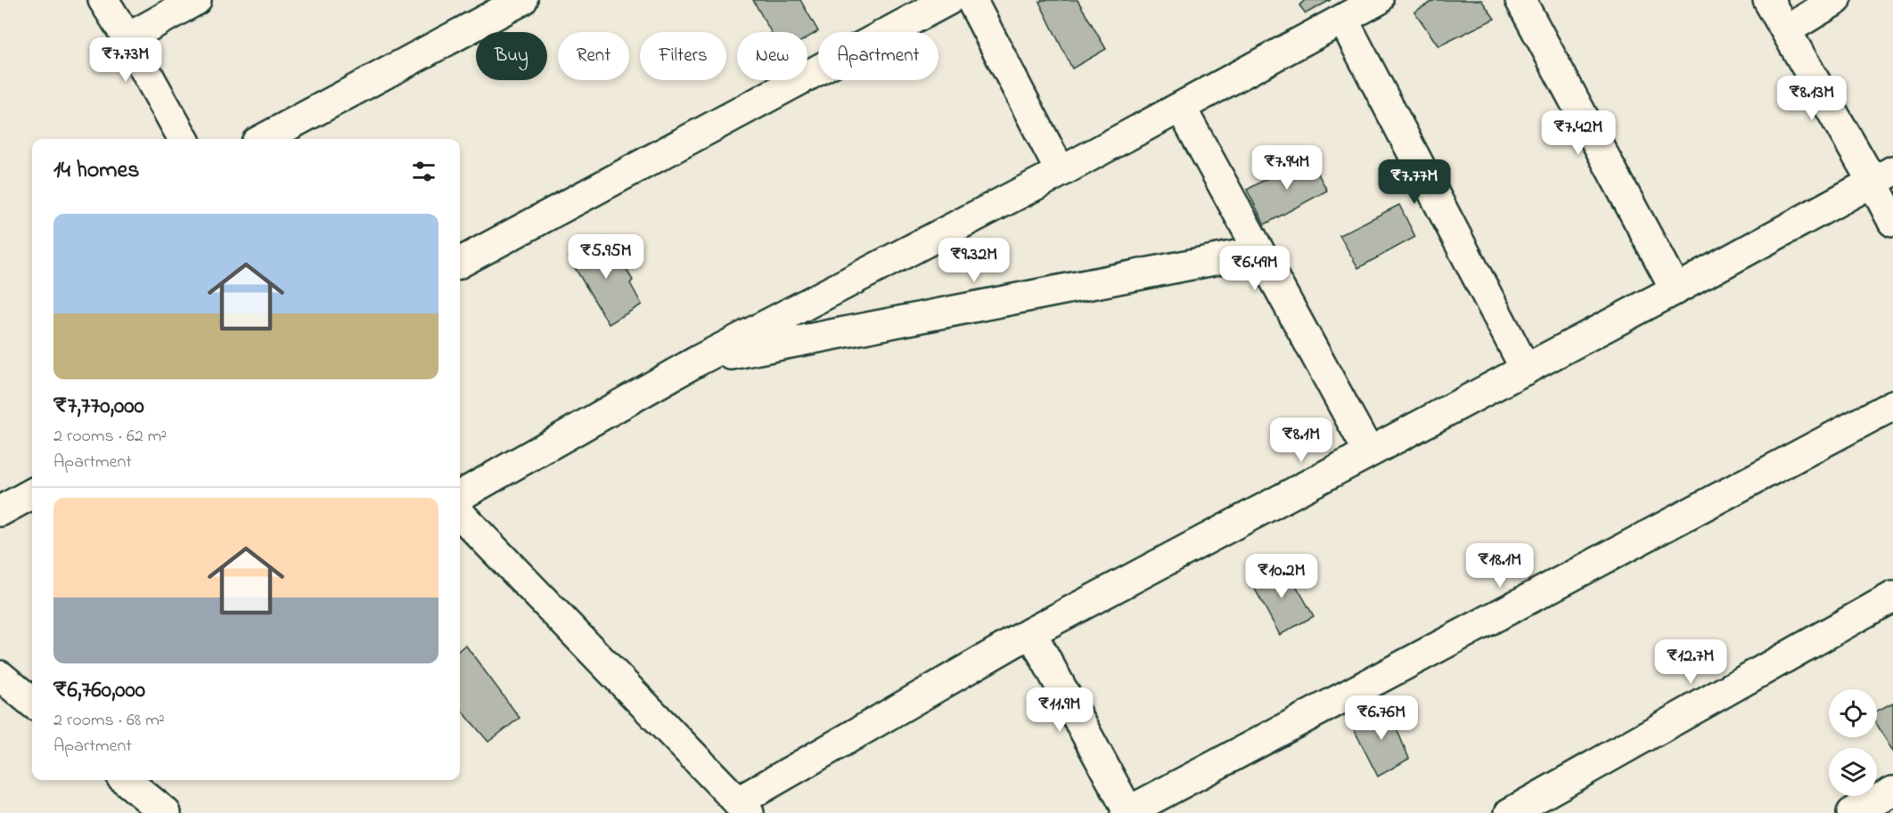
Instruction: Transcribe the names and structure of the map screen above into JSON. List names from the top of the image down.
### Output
{
  "page": {
    "chip": [
      "Buy",
      "Rent",
      "Filters",
      "New",
      "Apartment"
    ],
    "price": [
      "₹7.73M",
      "₹8.13M",
      "₹7.42M",
      "₹7.94M",
      "₹7.77M",
      "₹5.95M",
      "₹9.32M",
      "₹6.49M",
      "₹8.1M",
      "₹18.1M",
      "₹10.2M",
      "₹12.7M",
      "₹11.9M",
      "₹6.76M"
    ],
    "heading": "14 homes",
    "list": [
      {
        "name": "₹7,770,000",
        "note": "2 rooms · 62 m² · Apartment"
      },
      {
        "name": "₹6,760,000",
        "note": "2 rooms · 68 m² · Apartment"
      }
    ]
  }
}
